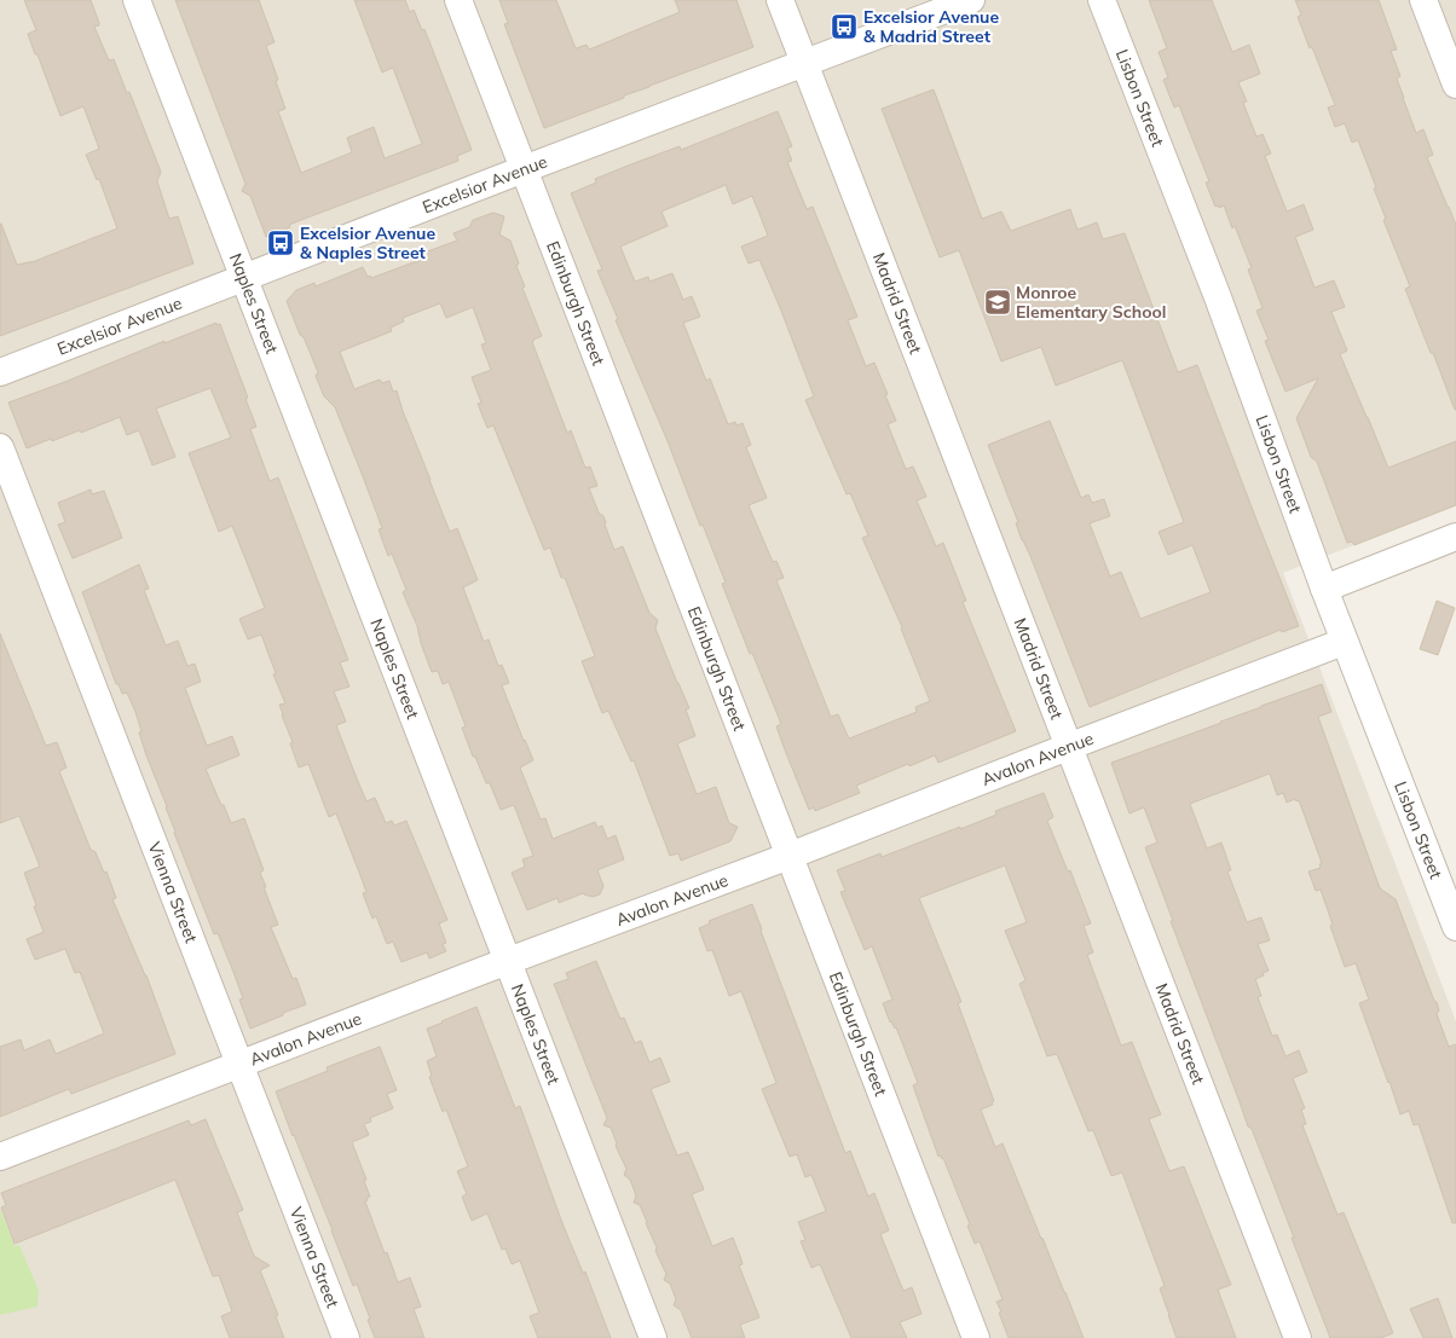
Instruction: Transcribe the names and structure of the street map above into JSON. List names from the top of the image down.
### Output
{
  "streets": {
    "street": [
      "Lisbon Street",
      "Excelsior Avenue",
      "Naples Street",
      "Edinburgh Street",
      "Madrid Street",
      "Avalon Avenue",
      "Vienna Street"
    ]
  },
  "crossings": [
    ["Lisbon Street", "Avalon Avenue"],
    ["Excelsior Avenue", "Naples Street"],
    ["Excelsior Avenue", "Edinburgh Street"],
    ["Excelsior Avenue", "Madrid Street"],
    ["Naples Street", "Avalon Avenue"],
    ["Edinburgh Street", "Avalon Avenue"],
    ["Madrid Street", "Avalon Avenue"],
    ["Avalon Avenue", "Vienna Street"]
  ],
  "places": {
    "bus stop": ["Excelsior Avenue & Madrid Street", "Excelsior Avenue & Naples Street"],
    "school or university": ["Monroe Elementary School"]
  }
}
